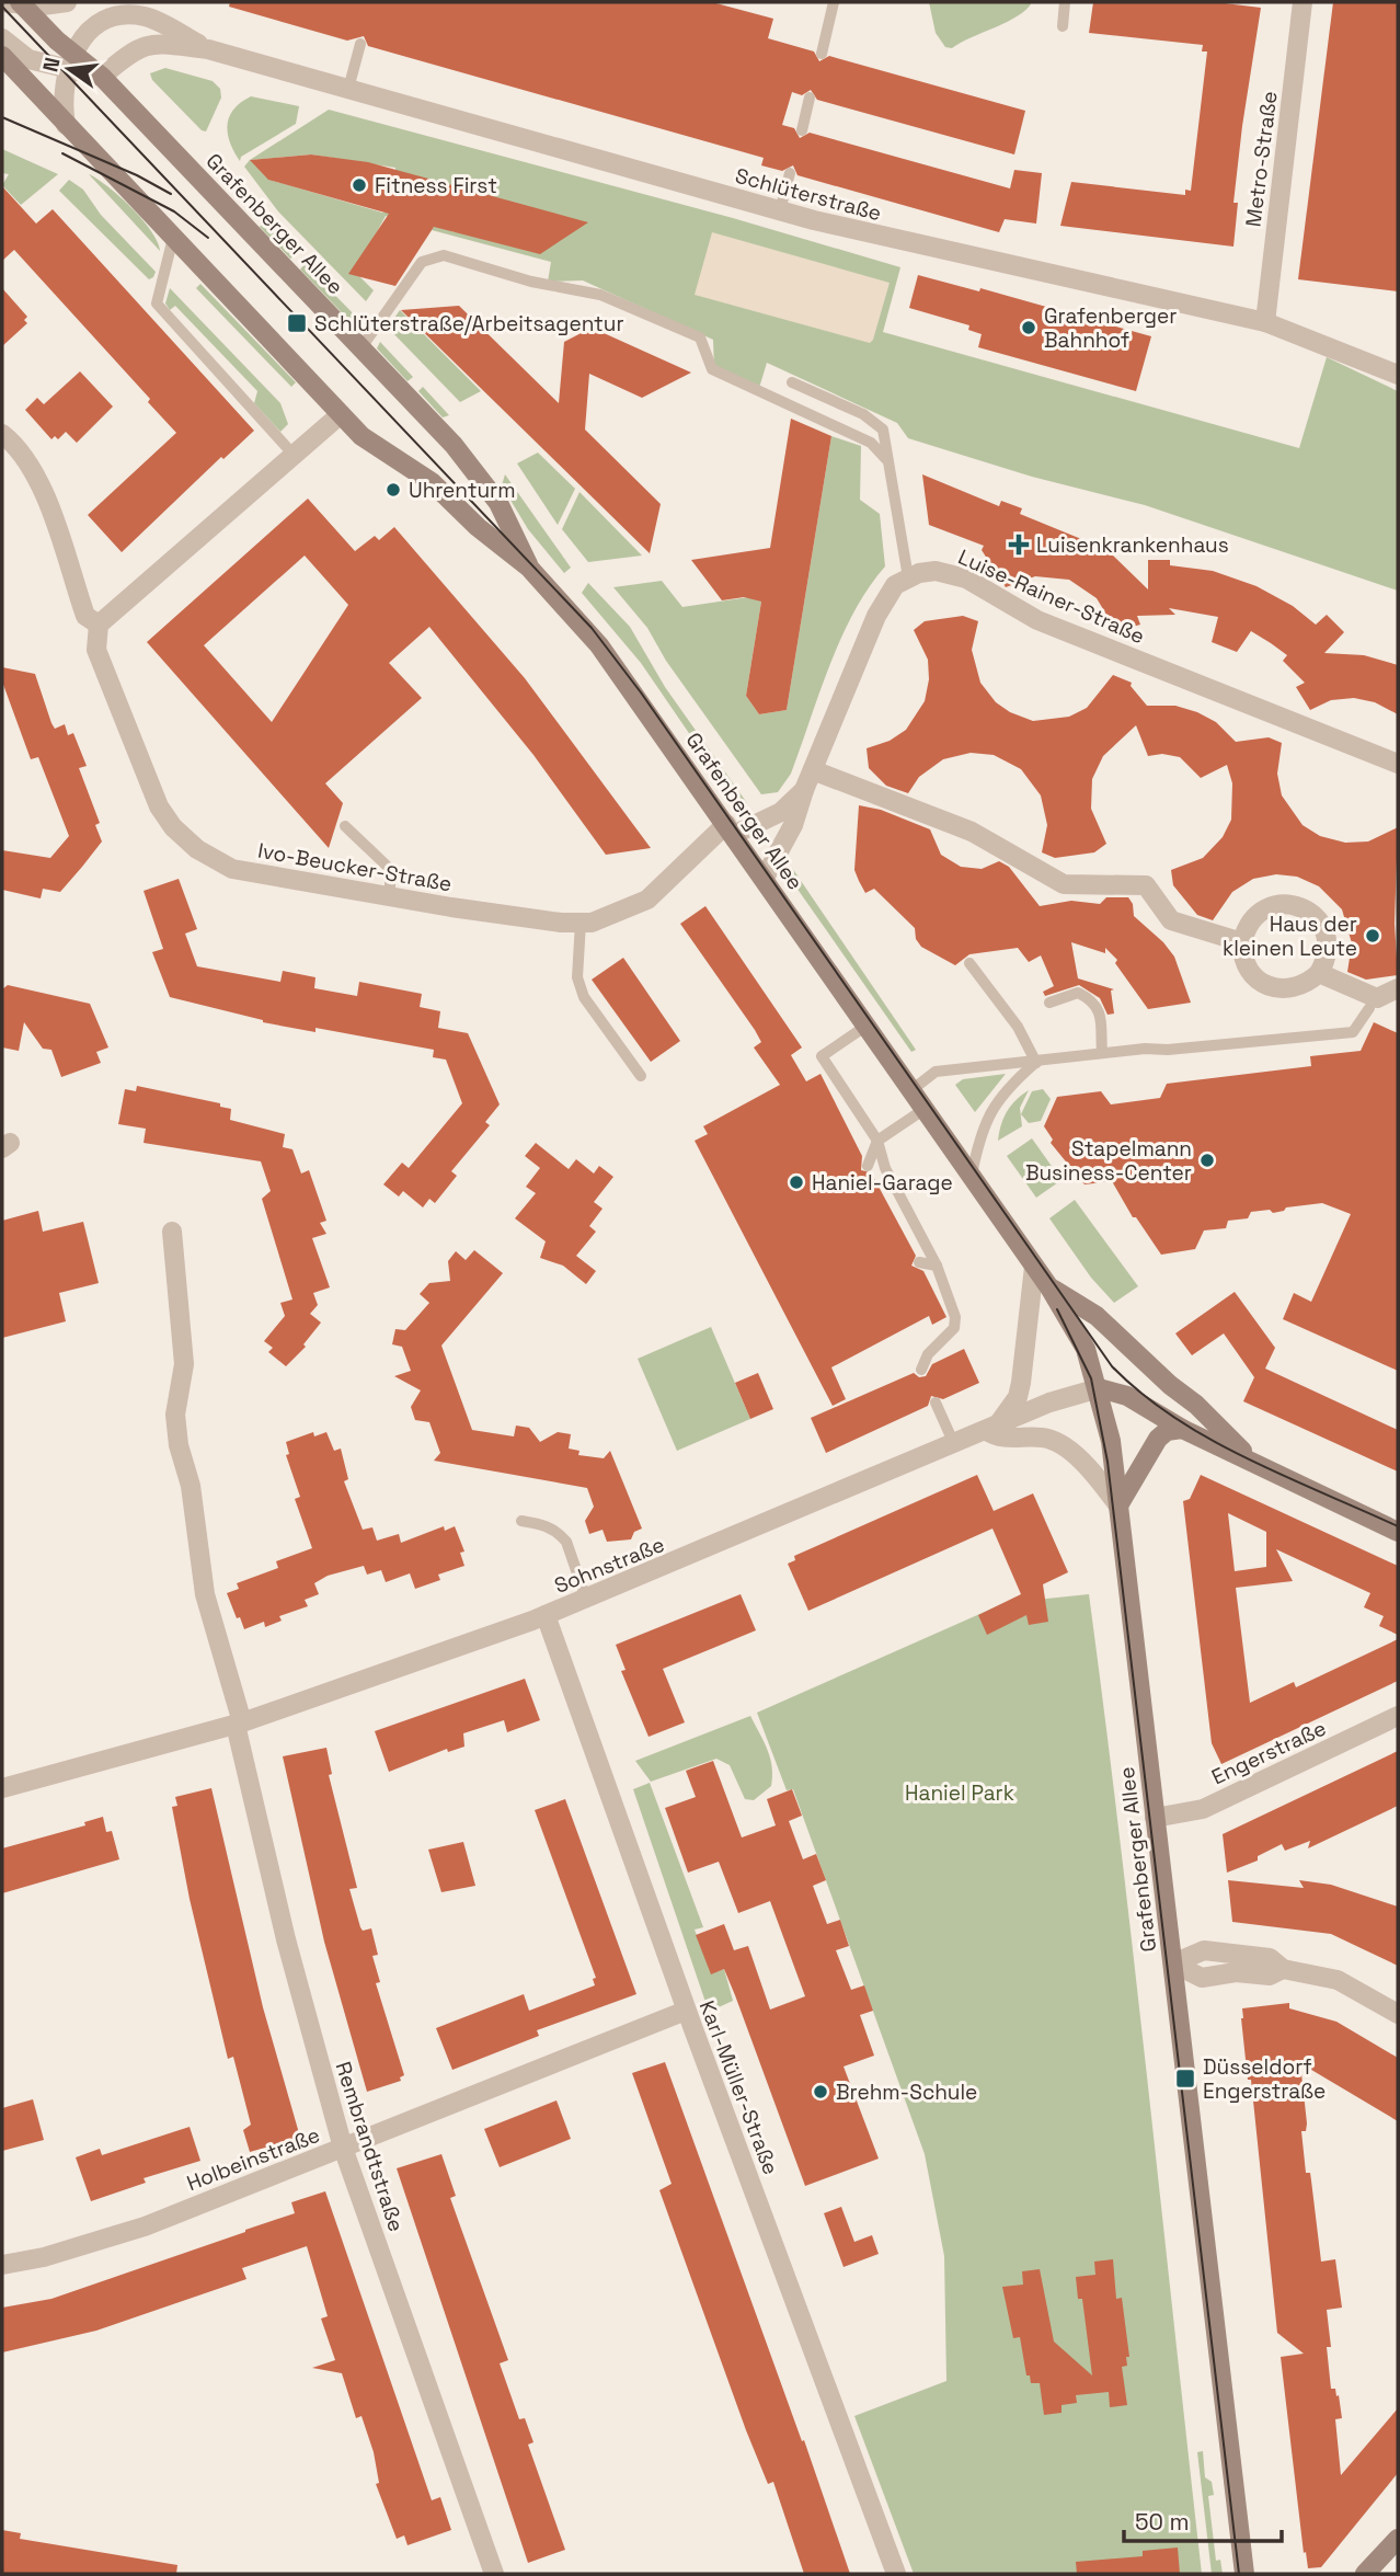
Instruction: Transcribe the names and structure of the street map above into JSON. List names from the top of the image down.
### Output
{
  "streets": {
    "main road": ["Grafenberger Allee"],
    "street": [
      "Metro-Straße",
      "Schlüterstraße",
      "Luise-Rainer-Straße",
      "Ivo-Beucker-Straße",
      "Sohnstraße",
      "Engerstraße",
      "Karl-Müller-Straße",
      "Rembrandtstraße",
      "Holbeinstraße"
    ]
  },
  "crossings": [
    ["Metro-Straße", "Schlüterstraße"],
    ["Schlüterstraße", "Grafenberger Allee"],
    ["Grafenberger Allee", "Ivo-Beucker-Straße"],
    ["Grafenberger Allee", "Sohnstraße"],
    ["Grafenberger Allee", "Engerstraße"],
    ["Sohnstraße", "Karl-Müller-Straße"],
    ["Sohnstraße", "Rembrandtstraße"],
    ["Karl-Müller-Straße", "Holbeinstraße"],
    ["Rembrandtstraße", "Holbeinstraße"]
  ],
  "parks": ["Haniel Park"],
  "places": {
    "other": [
      "Fitness First",
      "Grafenberger Bahnhof",
      "Uhrenturm",
      "Haus der kleinen Leute",
      "Stapelmann Business-Center",
      "Haniel-Garage",
      "Brehm-Schule"
    ],
    "transit": ["Schlüterstraße/Arbeitsagentur", "Düsseldorf Engerstraße"],
    "health": ["Luisenkrankenhaus"]
  },
  "scale_bar": "50 m",
  "north": "left"
}
